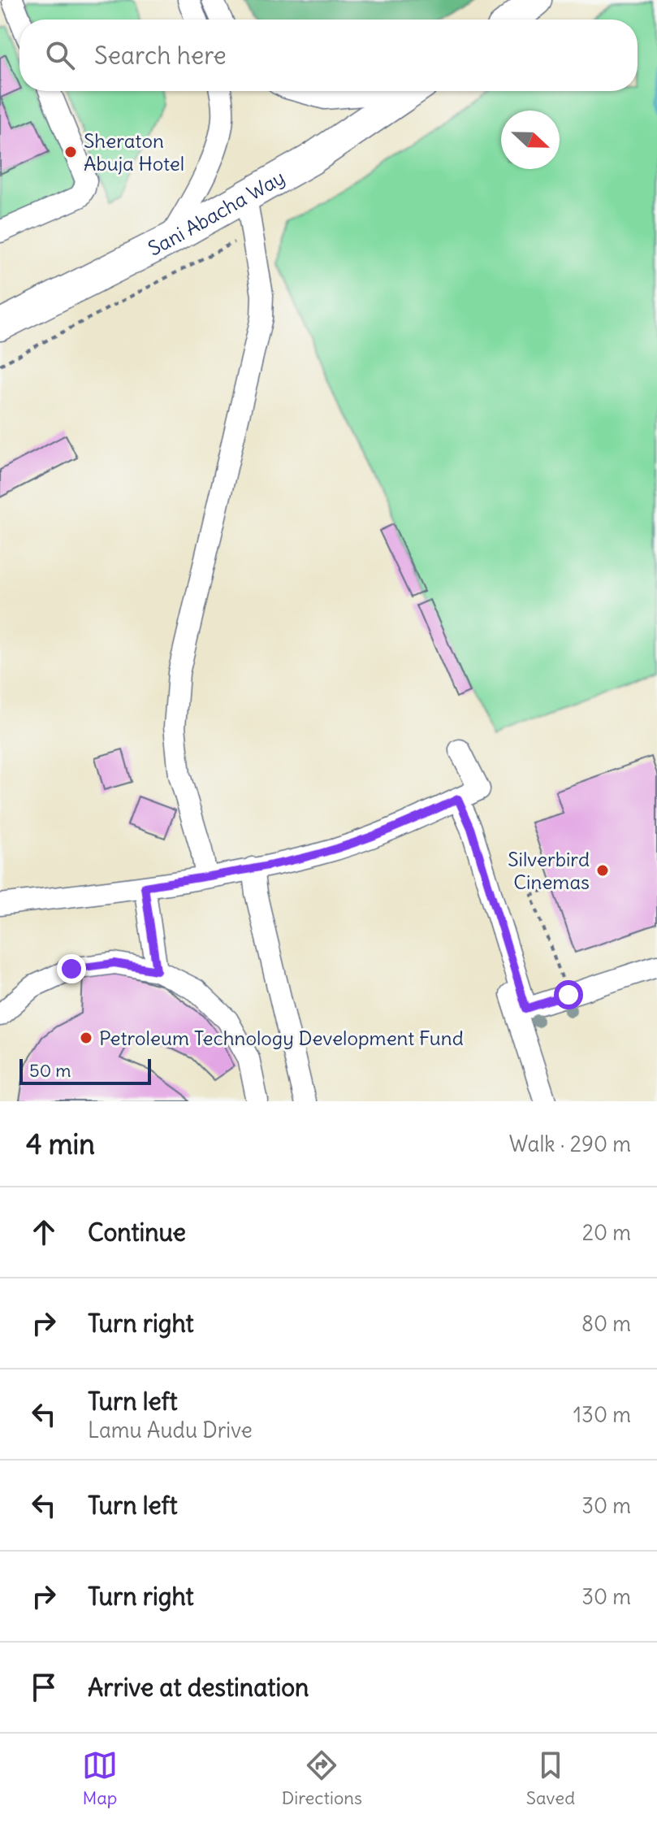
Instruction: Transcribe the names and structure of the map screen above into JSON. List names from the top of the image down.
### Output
{
  "streets": {
    "highway": ["Sani Abacha Way"]
  },
  "places": ["Sheraton Abuja Hotel", "Silverbird Cinemas", "Petroleum Technology Development Fund"],
  "scale_bar": "50 m",
  "north": "right",
  "page": {
    "search": "Search here",
    "scale": "50 m",
    "heading": ["4 min", "Walk · 290 m"],
    "list": [
      ["Continue", "20 m"],
      ["Turn right", "80 m"],
      ["Turn left", "Lamu Audu Drive", "130 m"],
      ["Turn left", "30 m"],
      ["Turn right", "30 m"],
      "Arrive at destination"
    ],
    "nav": ["Map", "Directions", "Saved"]
  }
}
